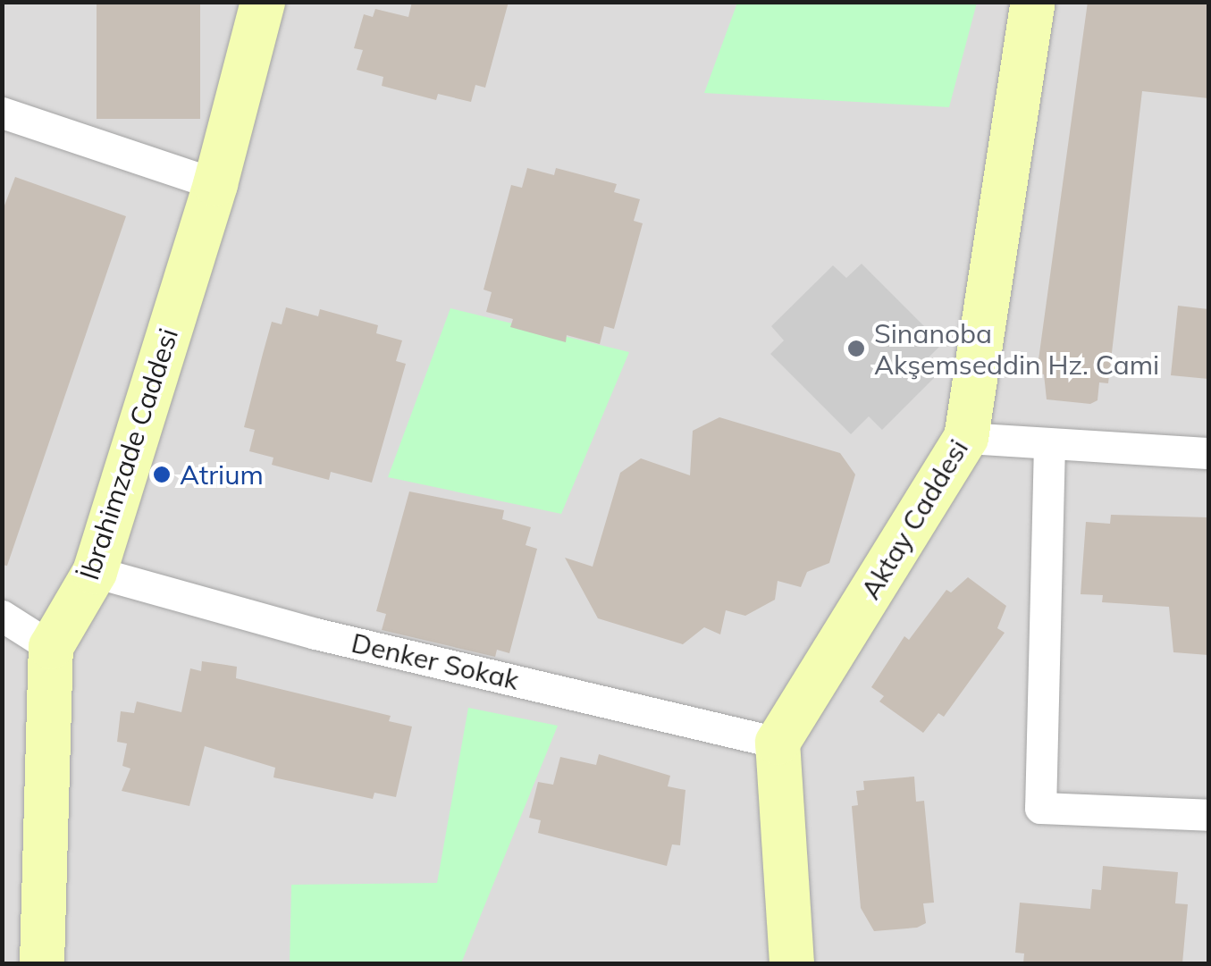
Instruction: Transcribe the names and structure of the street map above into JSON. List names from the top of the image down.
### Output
{
  "streets": {
    "main road": ["İbrahimzade Caddesi", "Aktay Caddesi"],
    "street": ["Denker Sokak"]
  },
  "crossings": [
    ["İbrahimzade Caddesi", "Denker Sokak"],
    ["Aktay Caddesi", "Denker Sokak"]
  ],
  "places": ["Sinanoba Akşemseddin Hz. Cami", "Atrium"]
}
